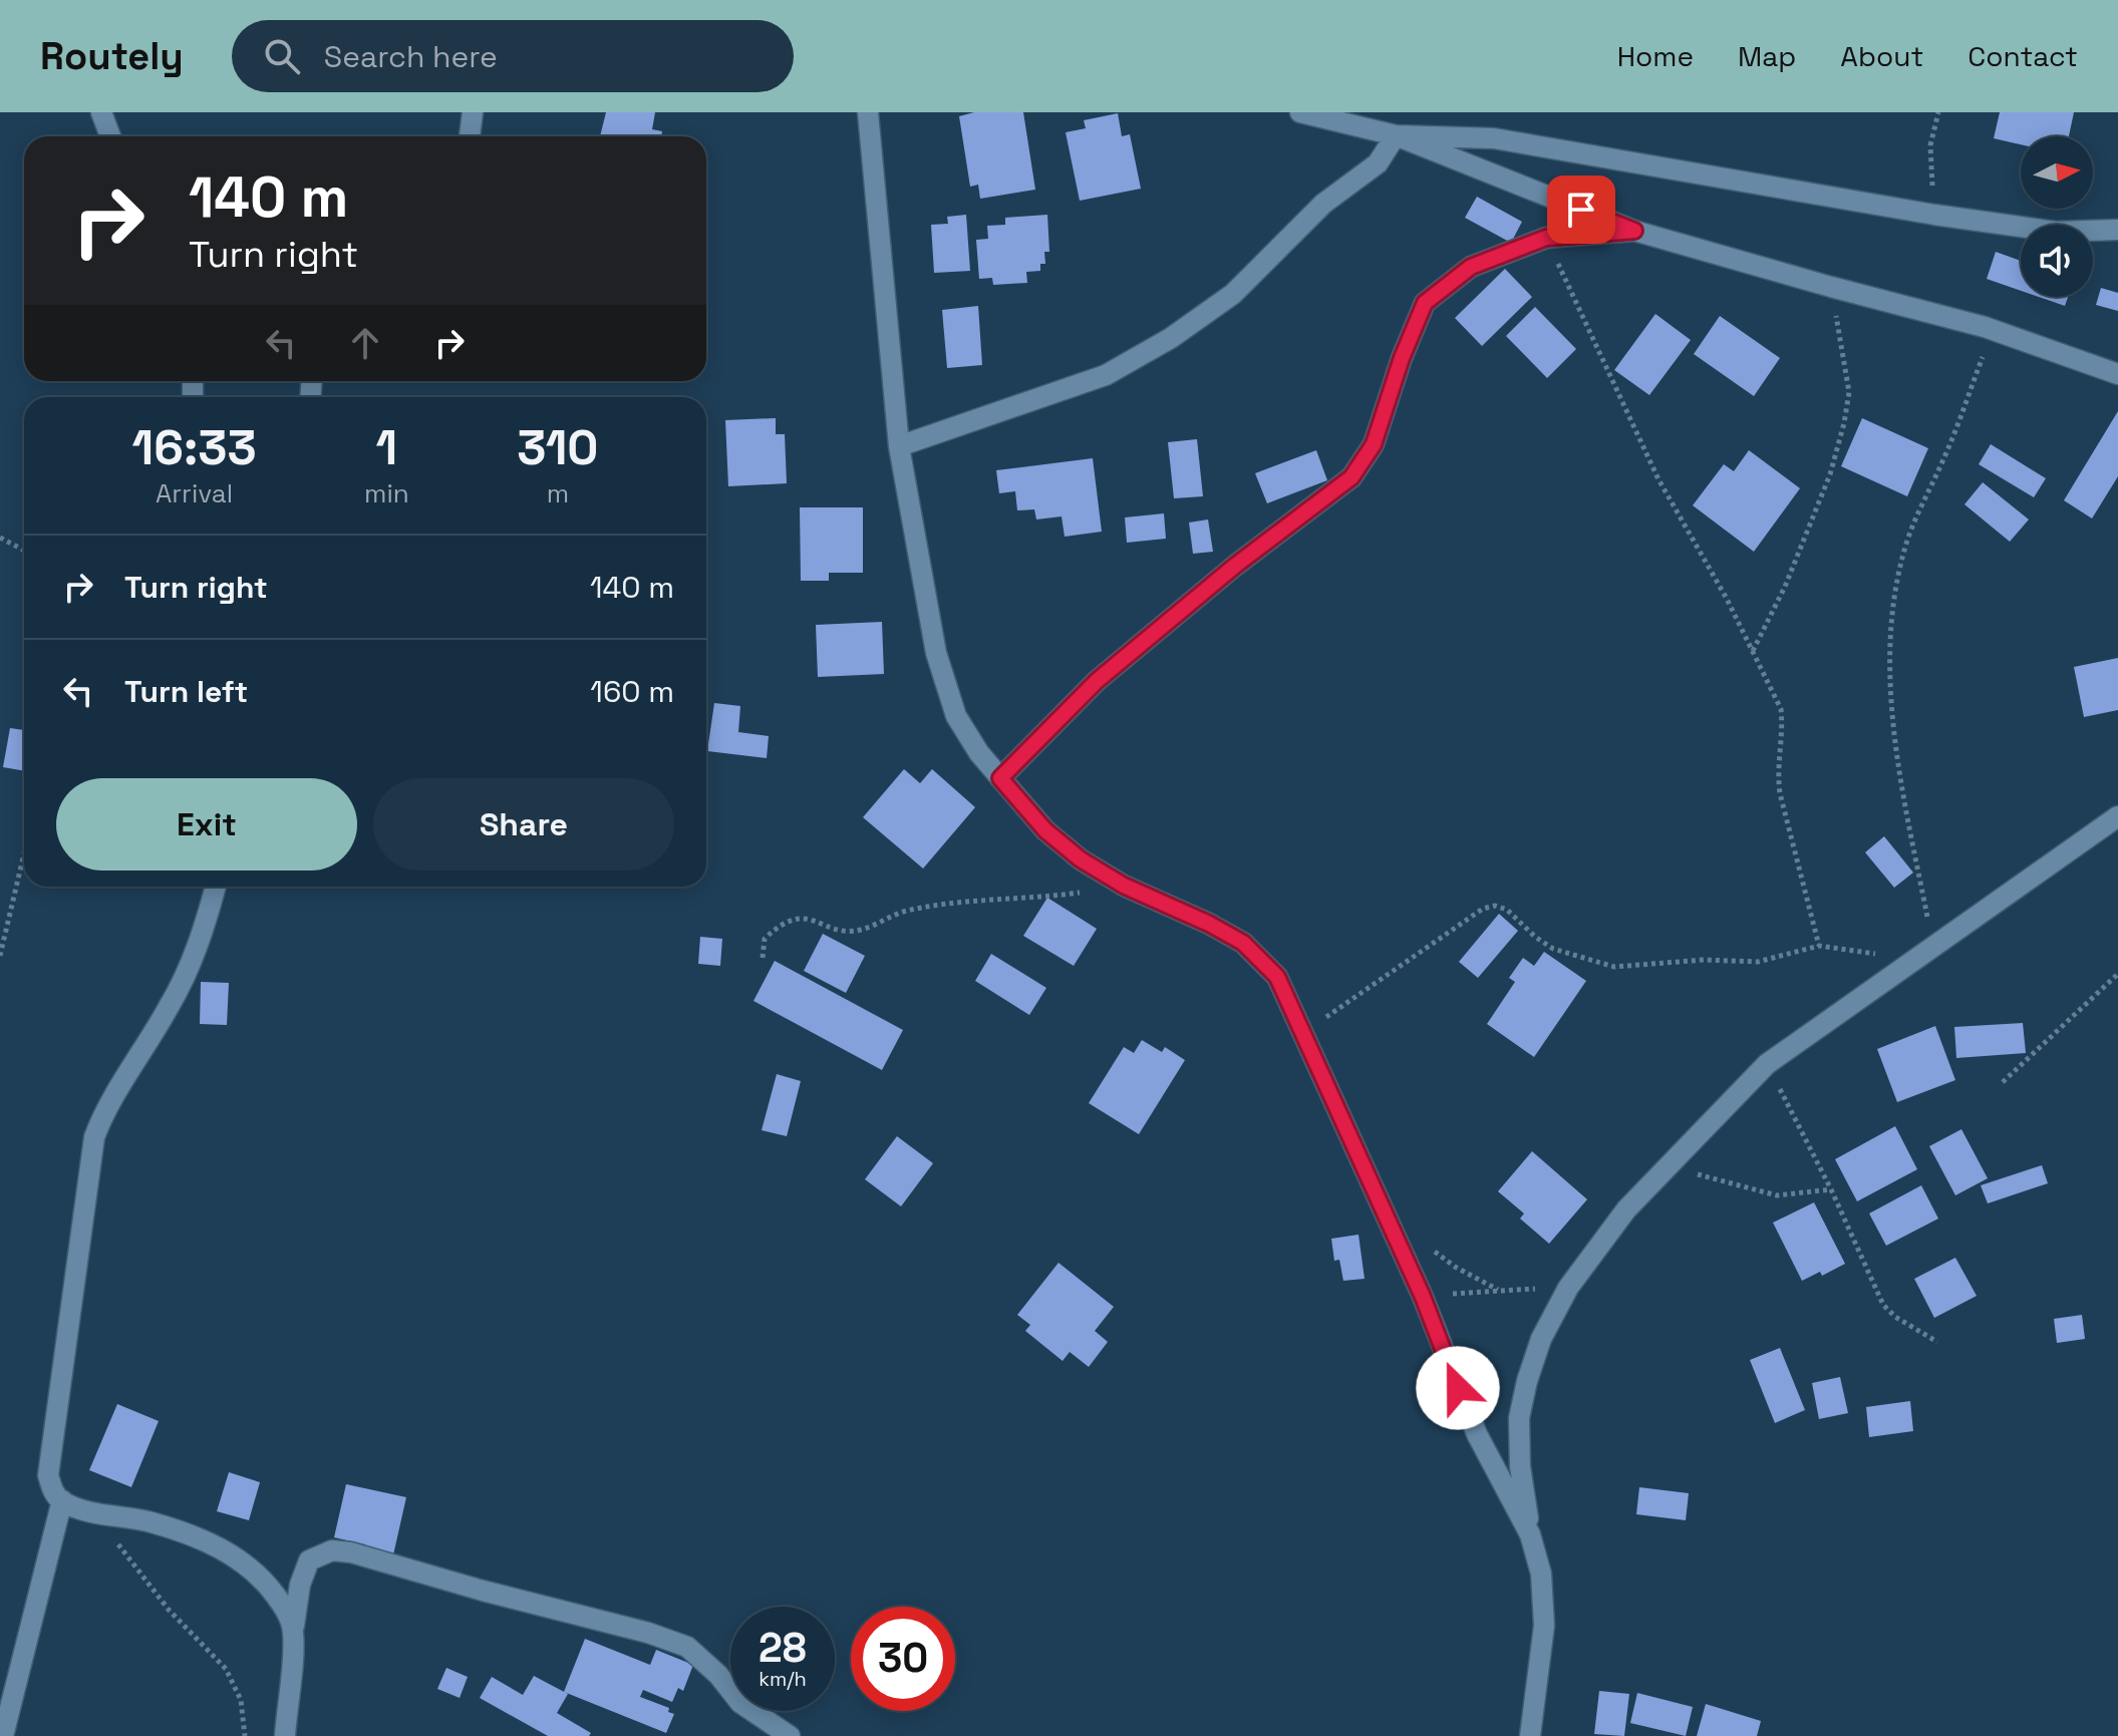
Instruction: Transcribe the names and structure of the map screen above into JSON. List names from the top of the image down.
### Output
{
  "north": "right",
  "page": {
    "header": "Routely",
    "search": "Search here",
    "nav": [
      "Home",
      "Map",
      "About",
      "Contact"
    ],
    "turn": ["140 m", "Turn right"],
    "eta": [
      "16:33",
      "Arrival",
      "1",
      "min",
      "310",
      "m"
    ],
    "list": [
      {
        "name": "Turn right",
        "value": "140 m"
      },
      {
        "name": "Turn left",
        "value": "160 m"
      }
    ],
    "buttons": ["Exit", "Share"],
    "speed": "28 km/h",
    "limit": "30"
  }
}
